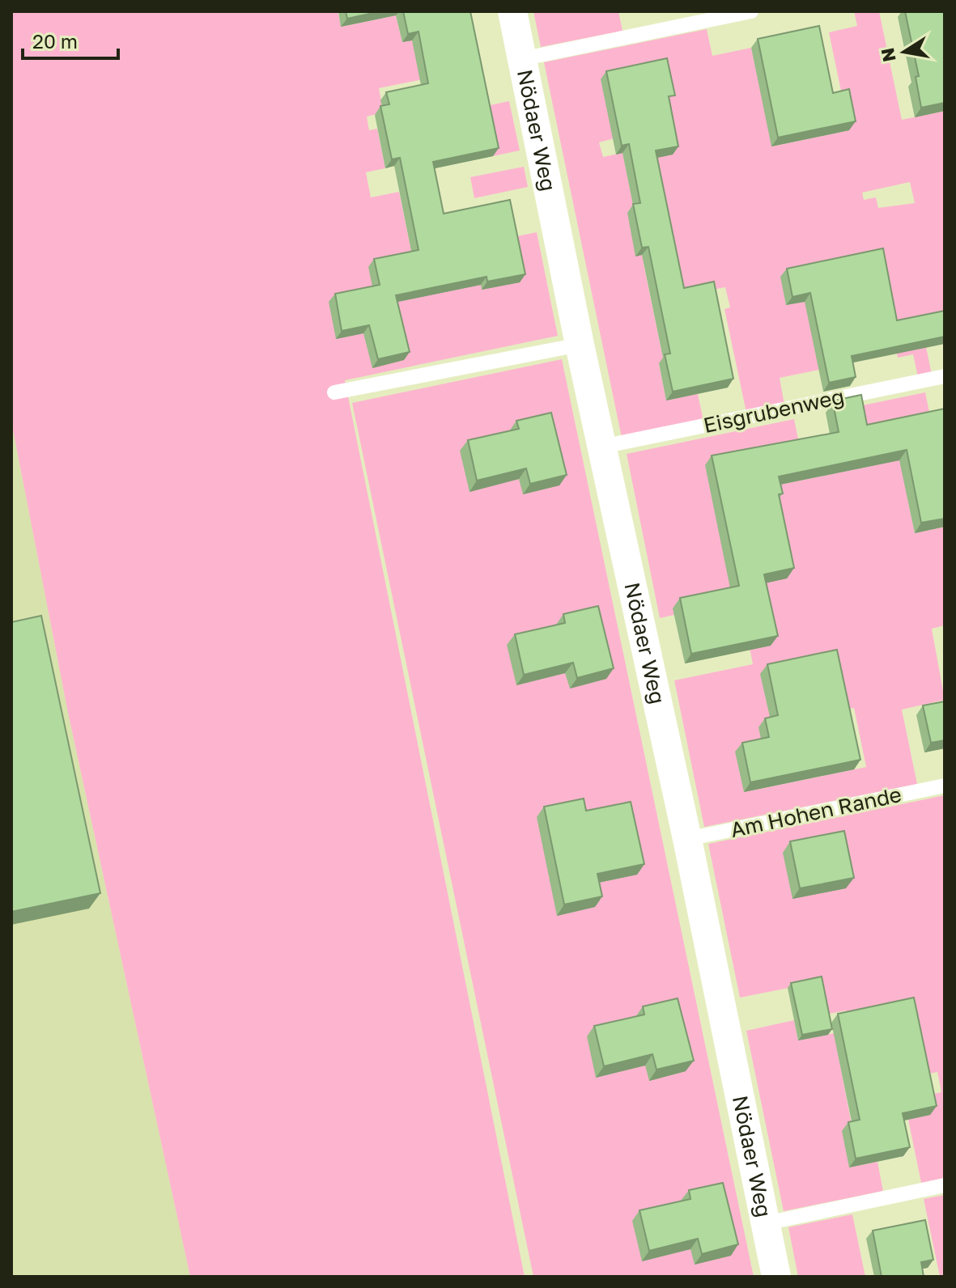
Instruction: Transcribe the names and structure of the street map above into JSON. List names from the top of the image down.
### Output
{
  "streets": {
    "street": ["Nödaer Weg"],
    "lane": ["Eisgrubenweg", "Am Hohen Rande"]
  },
  "crossings": [
    ["Nödaer Weg", "Eisgrubenweg"],
    ["Nödaer Weg", "Am Hohen Rande"]
  ],
  "scale_bar": "20 m",
  "north": "left"
}
